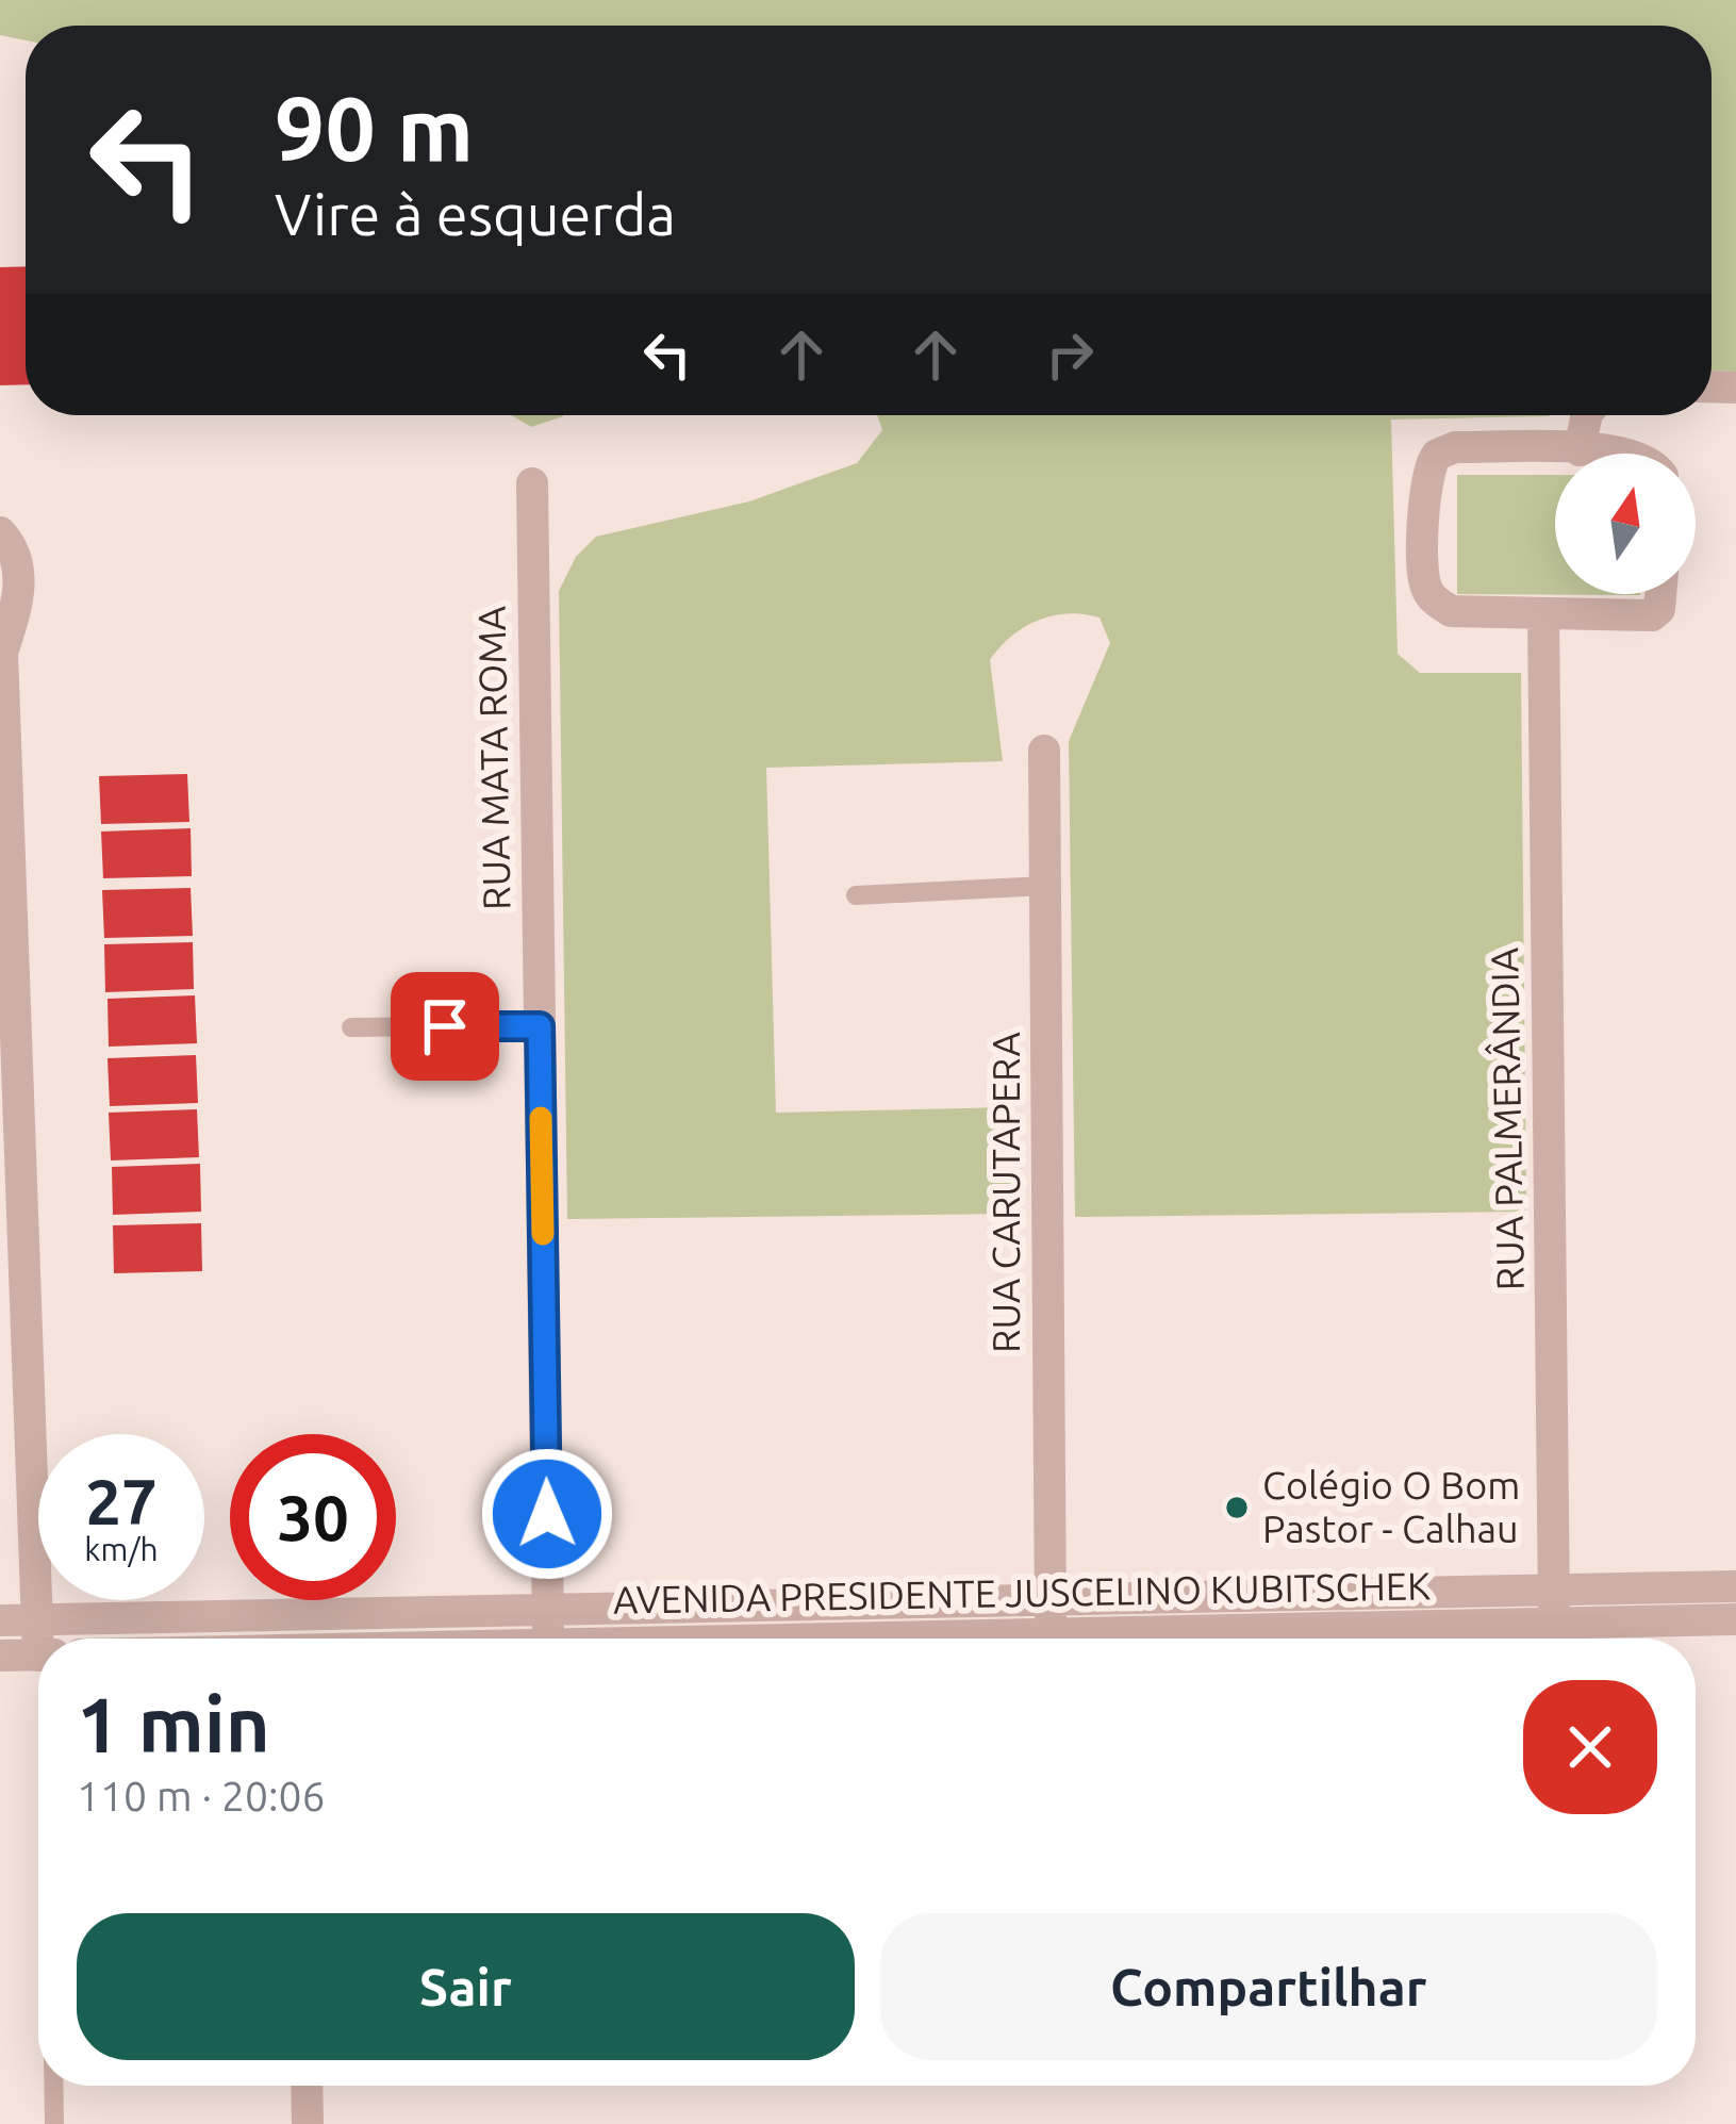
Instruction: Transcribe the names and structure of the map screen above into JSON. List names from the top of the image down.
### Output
{
  "streets": {
    "street": [
      "RUA MATA ROMA",
      "RUA PALMERÂNDIA",
      "RUA CARUTAPERA",
      "AVENIDA PRESIDENTE JUSCELINO KUBITSCHEK"
    ]
  },
  "crossings": [
    ["RUA MATA ROMA", "AVENIDA PRESIDENTE JUSCELINO KUBITSCHEK"],
    ["RUA PALMERÂNDIA", "AVENIDA PRESIDENTE JUSCELINO KUBITSCHEK"],
    ["RUA CARUTAPERA", "AVENIDA PRESIDENTE JUSCELINO KUBITSCHEK"]
  ],
  "places": ["Colégio O Bom Pastor - Calhau"],
  "north": "top",
  "page": {
    "turn": ["90 m", "Vire à esquerda"],
    "speed": "27 km/h",
    "limit": "30",
    "heading": ["1 min", "110 m · 20:06"],
    "buttons": ["Sair", "Compartilhar"]
  }
}
